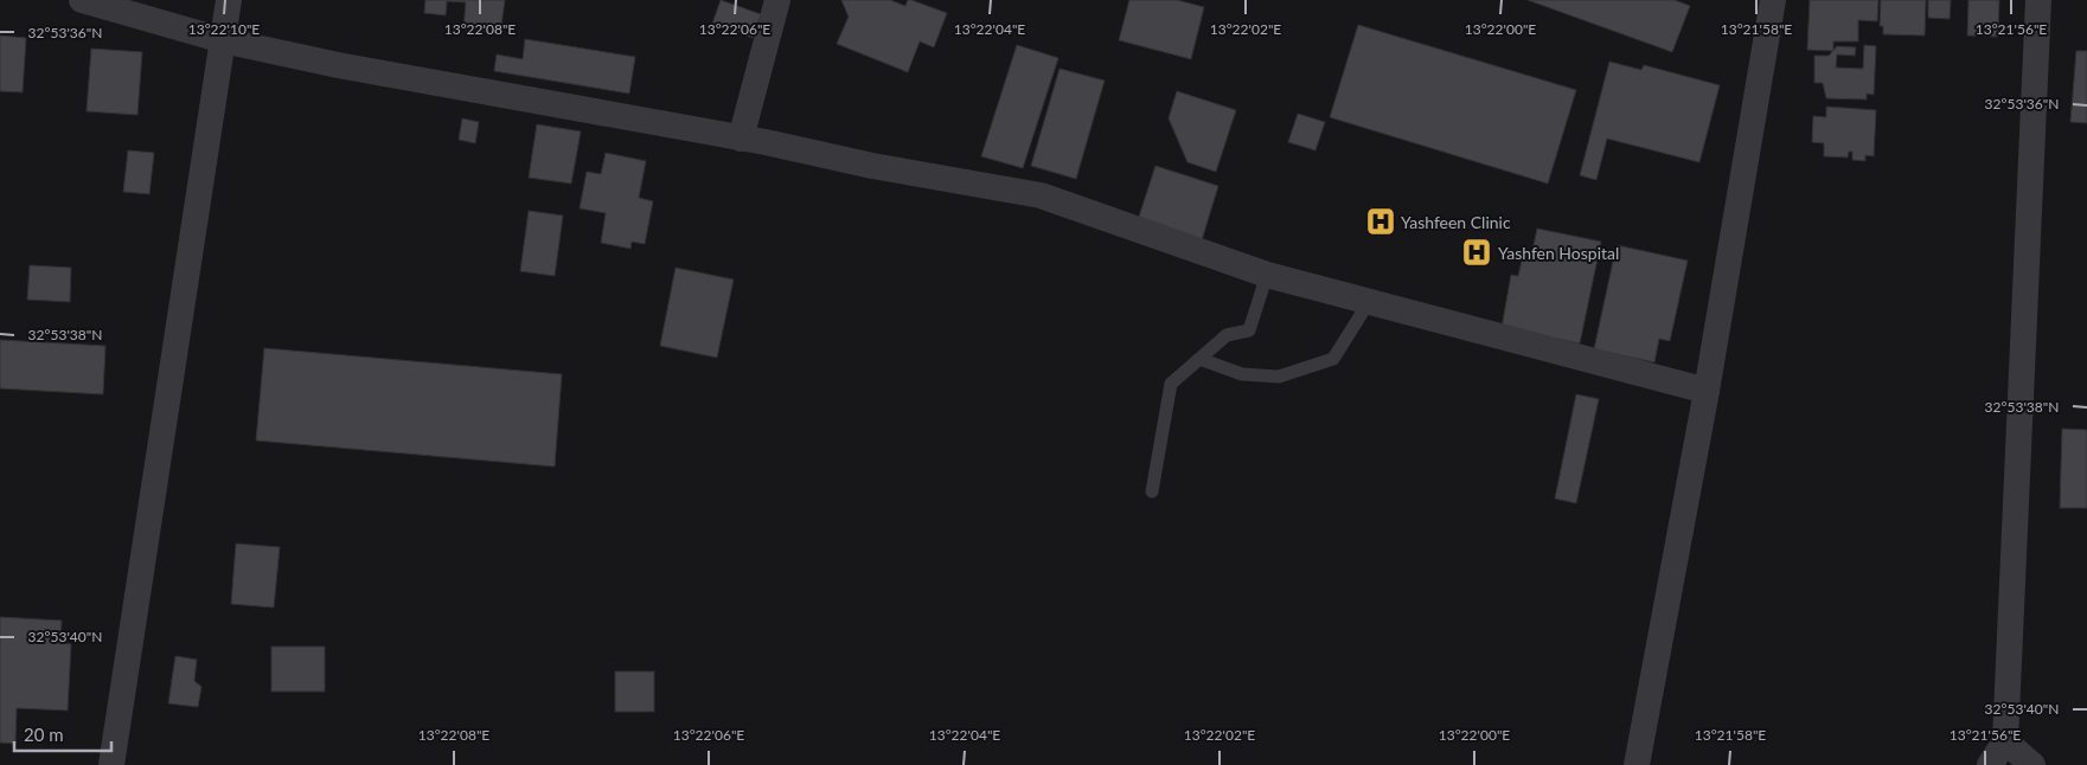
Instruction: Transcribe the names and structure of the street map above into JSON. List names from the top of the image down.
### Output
{
  "places": {
    "hospital": ["Yashfeen Clinic", "Yashfen Hospital"]
  },
  "scale_bar": "20 m",
  "coordinates": [
    "13°22'10\"E",
    "13°22'08\"E",
    "13°22'06\"E",
    "13°22'04\"E",
    "13°22'02\"E",
    "13°22'00\"E",
    "13°21'58\"E",
    "13°21'56\"E",
    "32°53'36\"N",
    "32°53'38\"N",
    "32°53'40\"N"
  ]
}
